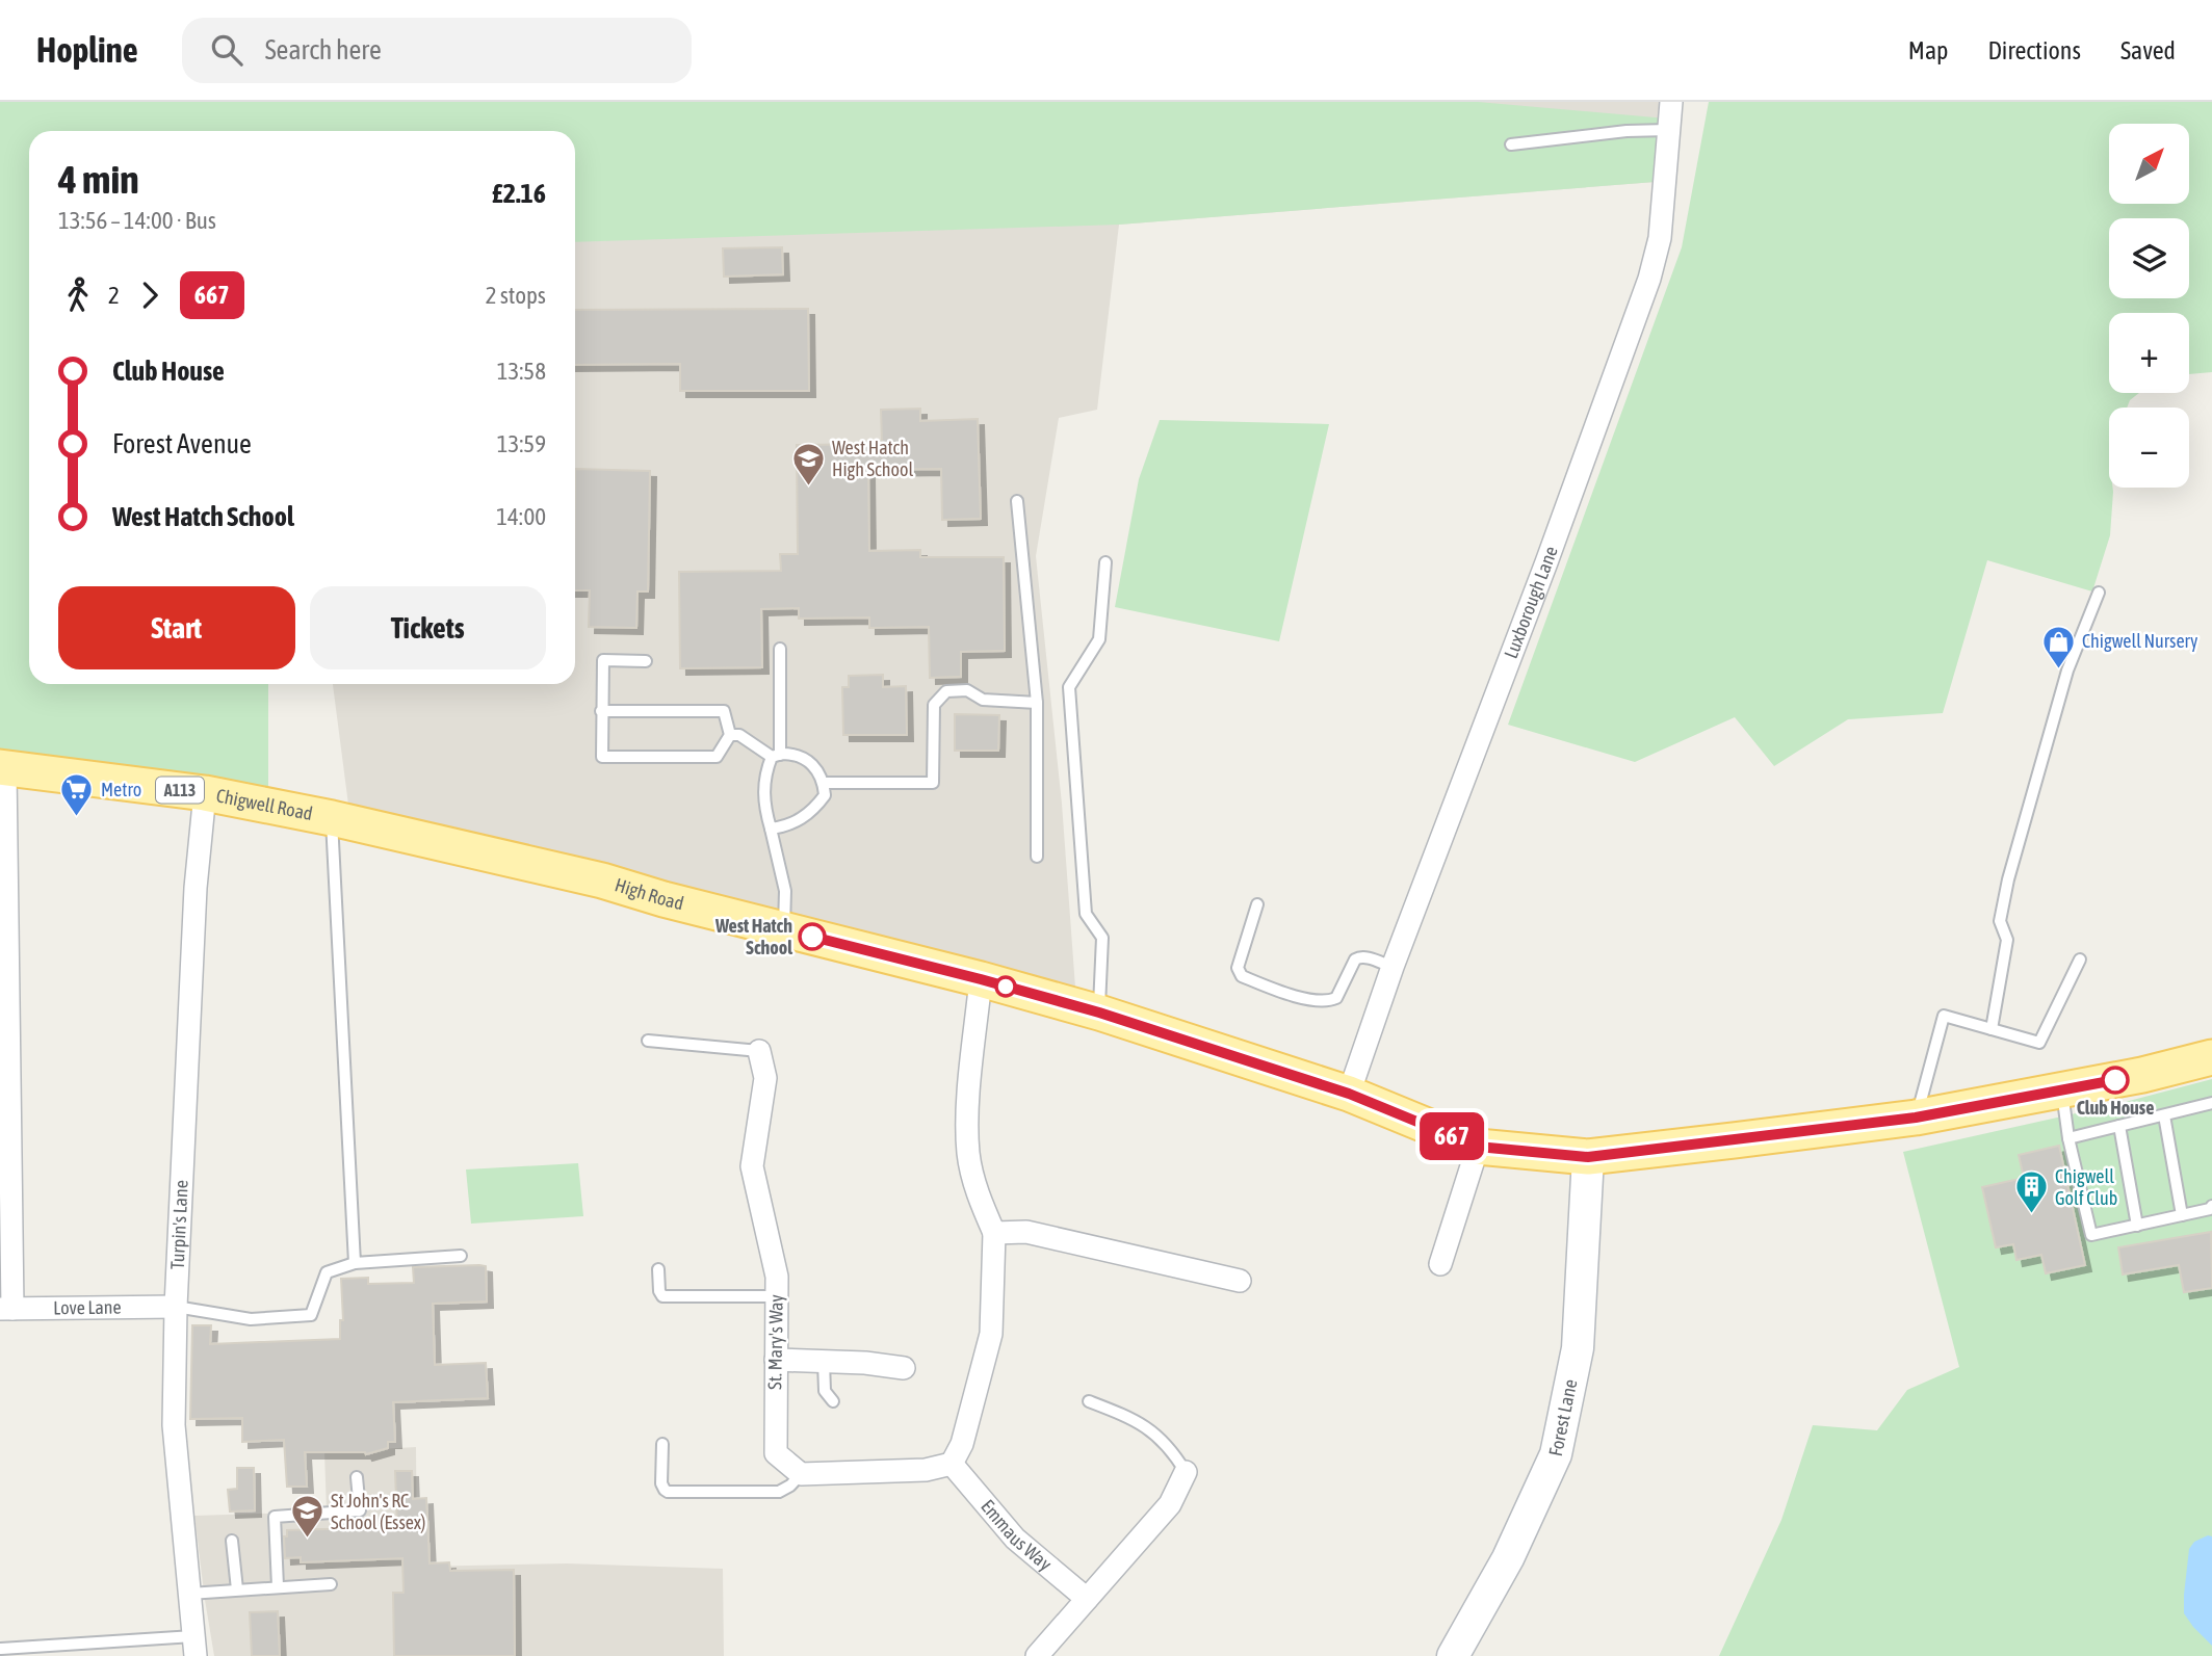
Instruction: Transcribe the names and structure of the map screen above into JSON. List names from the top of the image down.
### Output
{
  "streets": {
    "main road": ["A113", "Chigwell Road", "High Road"],
    "street": [
      "Luxborough Lane",
      "Turpin's Lane",
      "Love Lane",
      "St. Mary's Way",
      "Forest Lane",
      "Emmaus Way"
    ]
  },
  "crossings": [
    ["Luxborough Lane", "High Road"],
    ["Chigwell Road", "High Road"],
    ["Chigwell Road", "Turpin's Lane"],
    ["High Road", "Forest Lane"],
    ["Turpin's Lane", "Love Lane"]
  ],
  "places": {
    "school or university": ["West Hatch High School", "St John's RC School (Essex)"],
    "shop": ["Chigwell Nursery"],
    "supermarket": ["Metro"],
    "other": ["West Hatch School", "Club House"],
    "building": ["Chigwell Golf Club"]
  },
  "lines": ["bus line 667"],
  "north": "top right",
  "page": {
    "header": "Hopline",
    "search": "Search here",
    "nav": ["Map", "Directions", "Saved"],
    "on_map": "667",
    "map_buttons": ["+", "−"],
    "heading": ["4 min", "13:56 – 14:00 · Bus", "£2.16"],
    "legs": ["2", "667", "2 stops"],
    "list": [
      {
        "name": "Club House",
        "value": "13:58"
      },
      {
        "name": "Forest Avenue",
        "value": "13:59"
      },
      {
        "name": "West Hatch School",
        "value": "14:00"
      }
    ],
    "buttons": ["Start", "Tickets"]
  }
}
